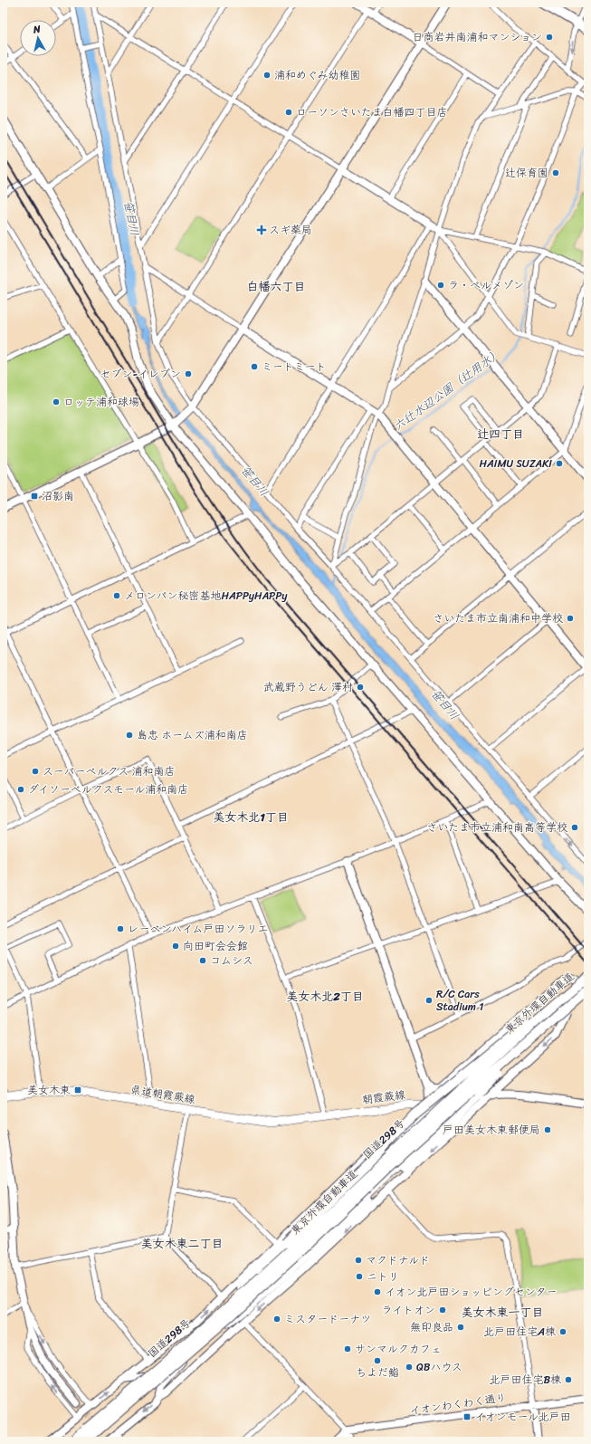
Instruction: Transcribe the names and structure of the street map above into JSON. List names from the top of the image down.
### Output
{
  "streets": {
    "highway": ["東京外環自動車道", "国道298号"],
    "main road": ["県道朝霞蕨線", "朝霞蕨線"],
    "street": ["イオンわくわく通り"]
  },
  "crossings": [
    ["東京外環自動車道", "国道298号"],
    ["県道朝霞蕨線", "朝霞蕨線"],
    ["朝霞蕨線", "国道298号"]
  ],
  "districts": [
    "白幡六丁目",
    "辻四丁目",
    "美女木北1丁目",
    "美女木北2丁目",
    "美女木東二丁目",
    "美女木東一丁目"
  ],
  "water": ["笹目川", "六辻水辺公園（辻用水）"],
  "places": {
    "other": [
      "日商岩井南浦和マンション",
      "浦和めぐみ幼稚園",
      "ローソンさいたま白幡四丁目店",
      "辻保育園",
      "ラ・ベルメゾン",
      "ミートミート",
      "セブン-イレブン",
      "ロッテ浦和球場",
      "HAIMU SUZAKI",
      "メロンパン秘密基地HAPPyHAPPy",
      "さいたま市立南浦和中学校",
      "武蔵野うどん 澤村",
      "島忠 ホームズ浦和南店",
      "スーパーベルクス 浦和南店",
      "ダイソーベルクスモール浦和南店",
      "さいたま市立浦和南高等学校",
      "レーベンハイム戸田ソラリエ",
      "向田町会会館",
      "コムシス",
      "R/C Cars Stadium 1",
      "戸田美女木東郵便局",
      "マクドナルド",
      "ニトリ",
      "イオン北戸田ショッピングセンター",
      "ライトオン",
      "ミスタードーナツ",
      "無印良品",
      "北戸田住宅A棟",
      "サンマルクカフェ",
      "ちよだ鮨",
      "QBハウス",
      "北戸田住宅B棟"
    ],
    "health": ["スギ薬局"],
    "transit": ["沼影南", "美女木東", "イオンモール北戸田"]
  },
  "north": "top"
}
